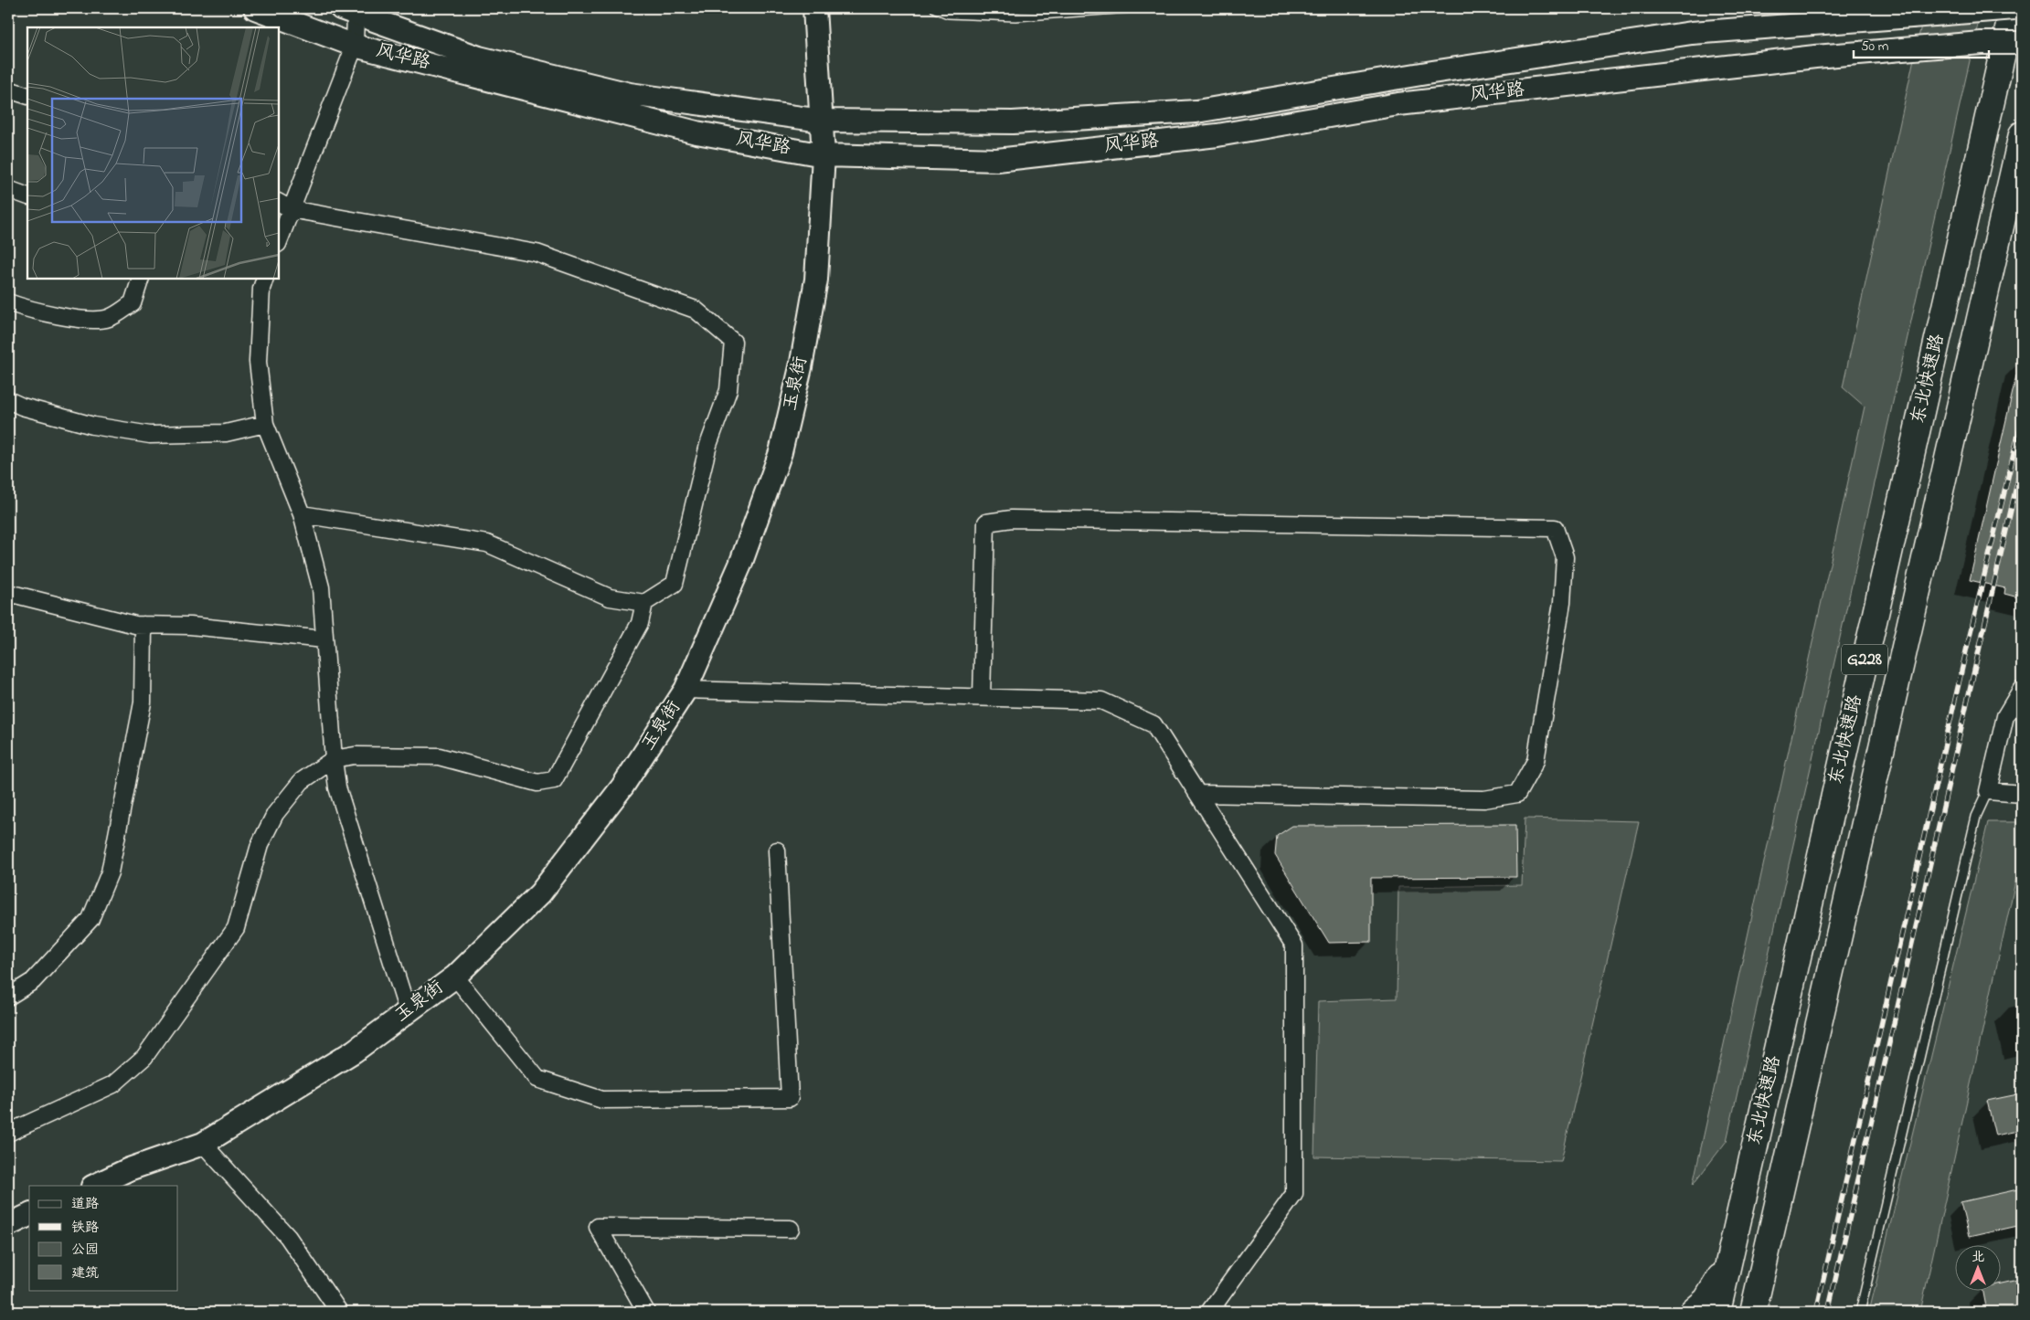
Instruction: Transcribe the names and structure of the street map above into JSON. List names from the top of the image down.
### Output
{
  "streets": {
    "highway": ["东北快速路", "G228"],
    "street": ["风华路", "玉泉街"]
  },
  "crossings": [
    ["风华路", "玉泉街"]
  ],
  "legend": [
    "道路",
    "铁路",
    "公园",
    "建筑"
  ],
  "scale_bar": "50 m",
  "north": "top"
}
